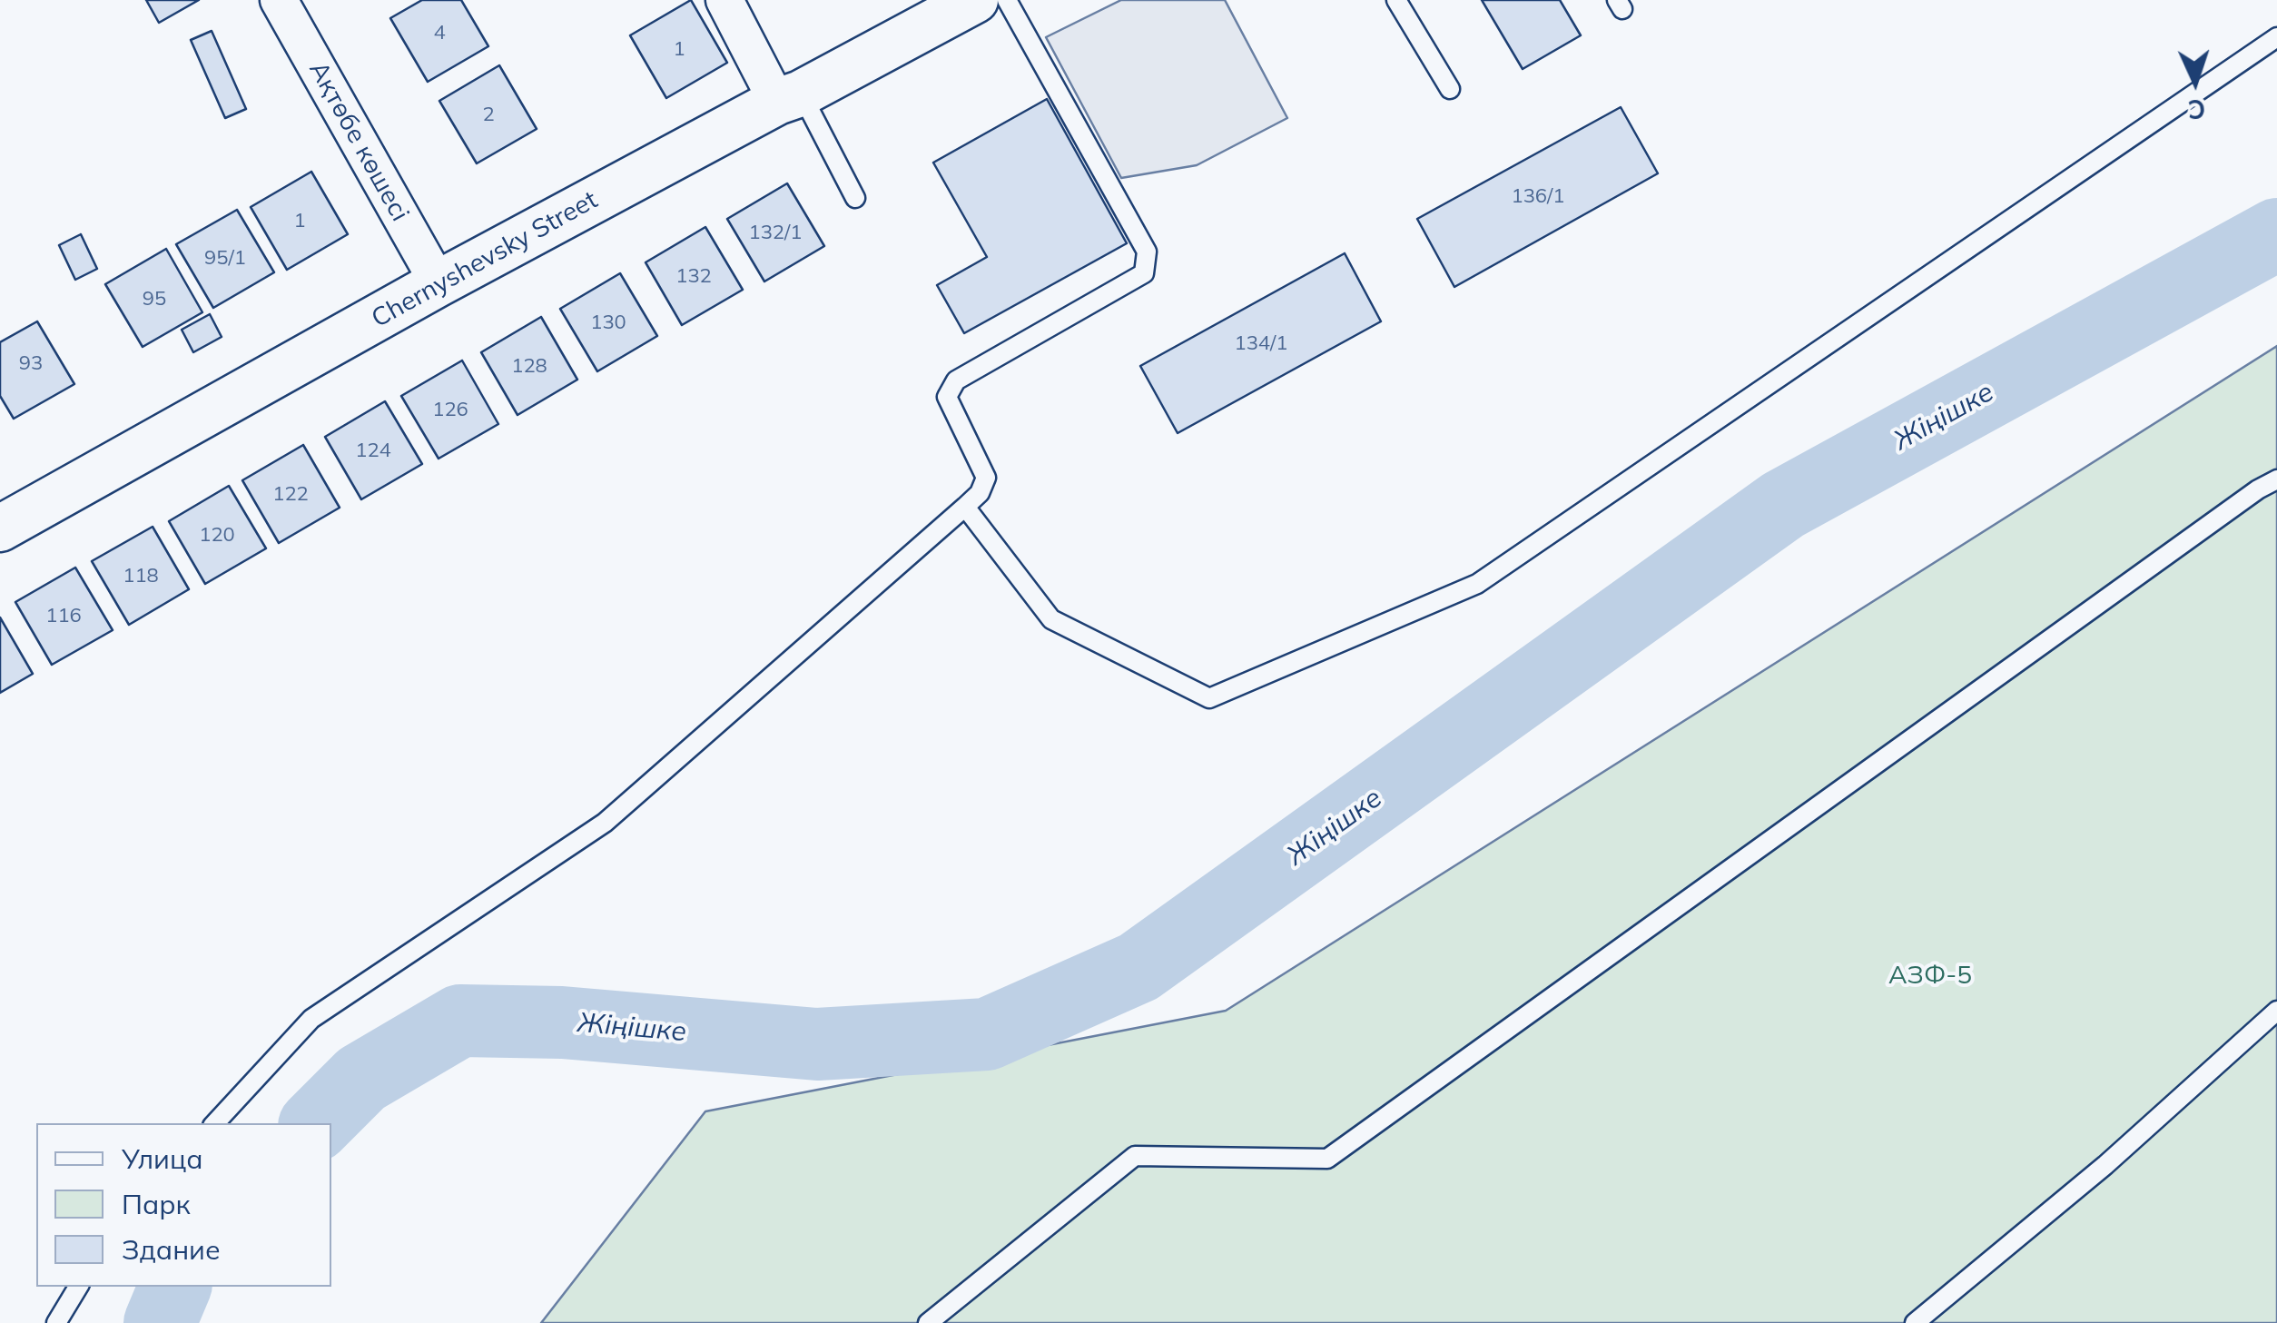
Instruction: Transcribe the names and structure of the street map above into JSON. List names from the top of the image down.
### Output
{
  "streets": {
    "street": ["Ақтөбе көшесі", "Chernyshevsky Street"]
  },
  "crossings": [
    ["Ақтөбе көшесі", "Chernyshevsky Street"]
  ],
  "water": ["Жіңішке"],
  "parks": ["АЗФ-5"],
  "house_numbers": [
    "4",
    "1",
    "2",
    "136/1",
    "1",
    "132/1",
    "95/1",
    "132",
    "95",
    "130",
    "134/1",
    "93",
    "128",
    "126",
    "124",
    "122",
    "120",
    "118",
    "116"
  ],
  "legend": ["Улица", "Парк", "Здание"],
  "north": "bottom"
}
